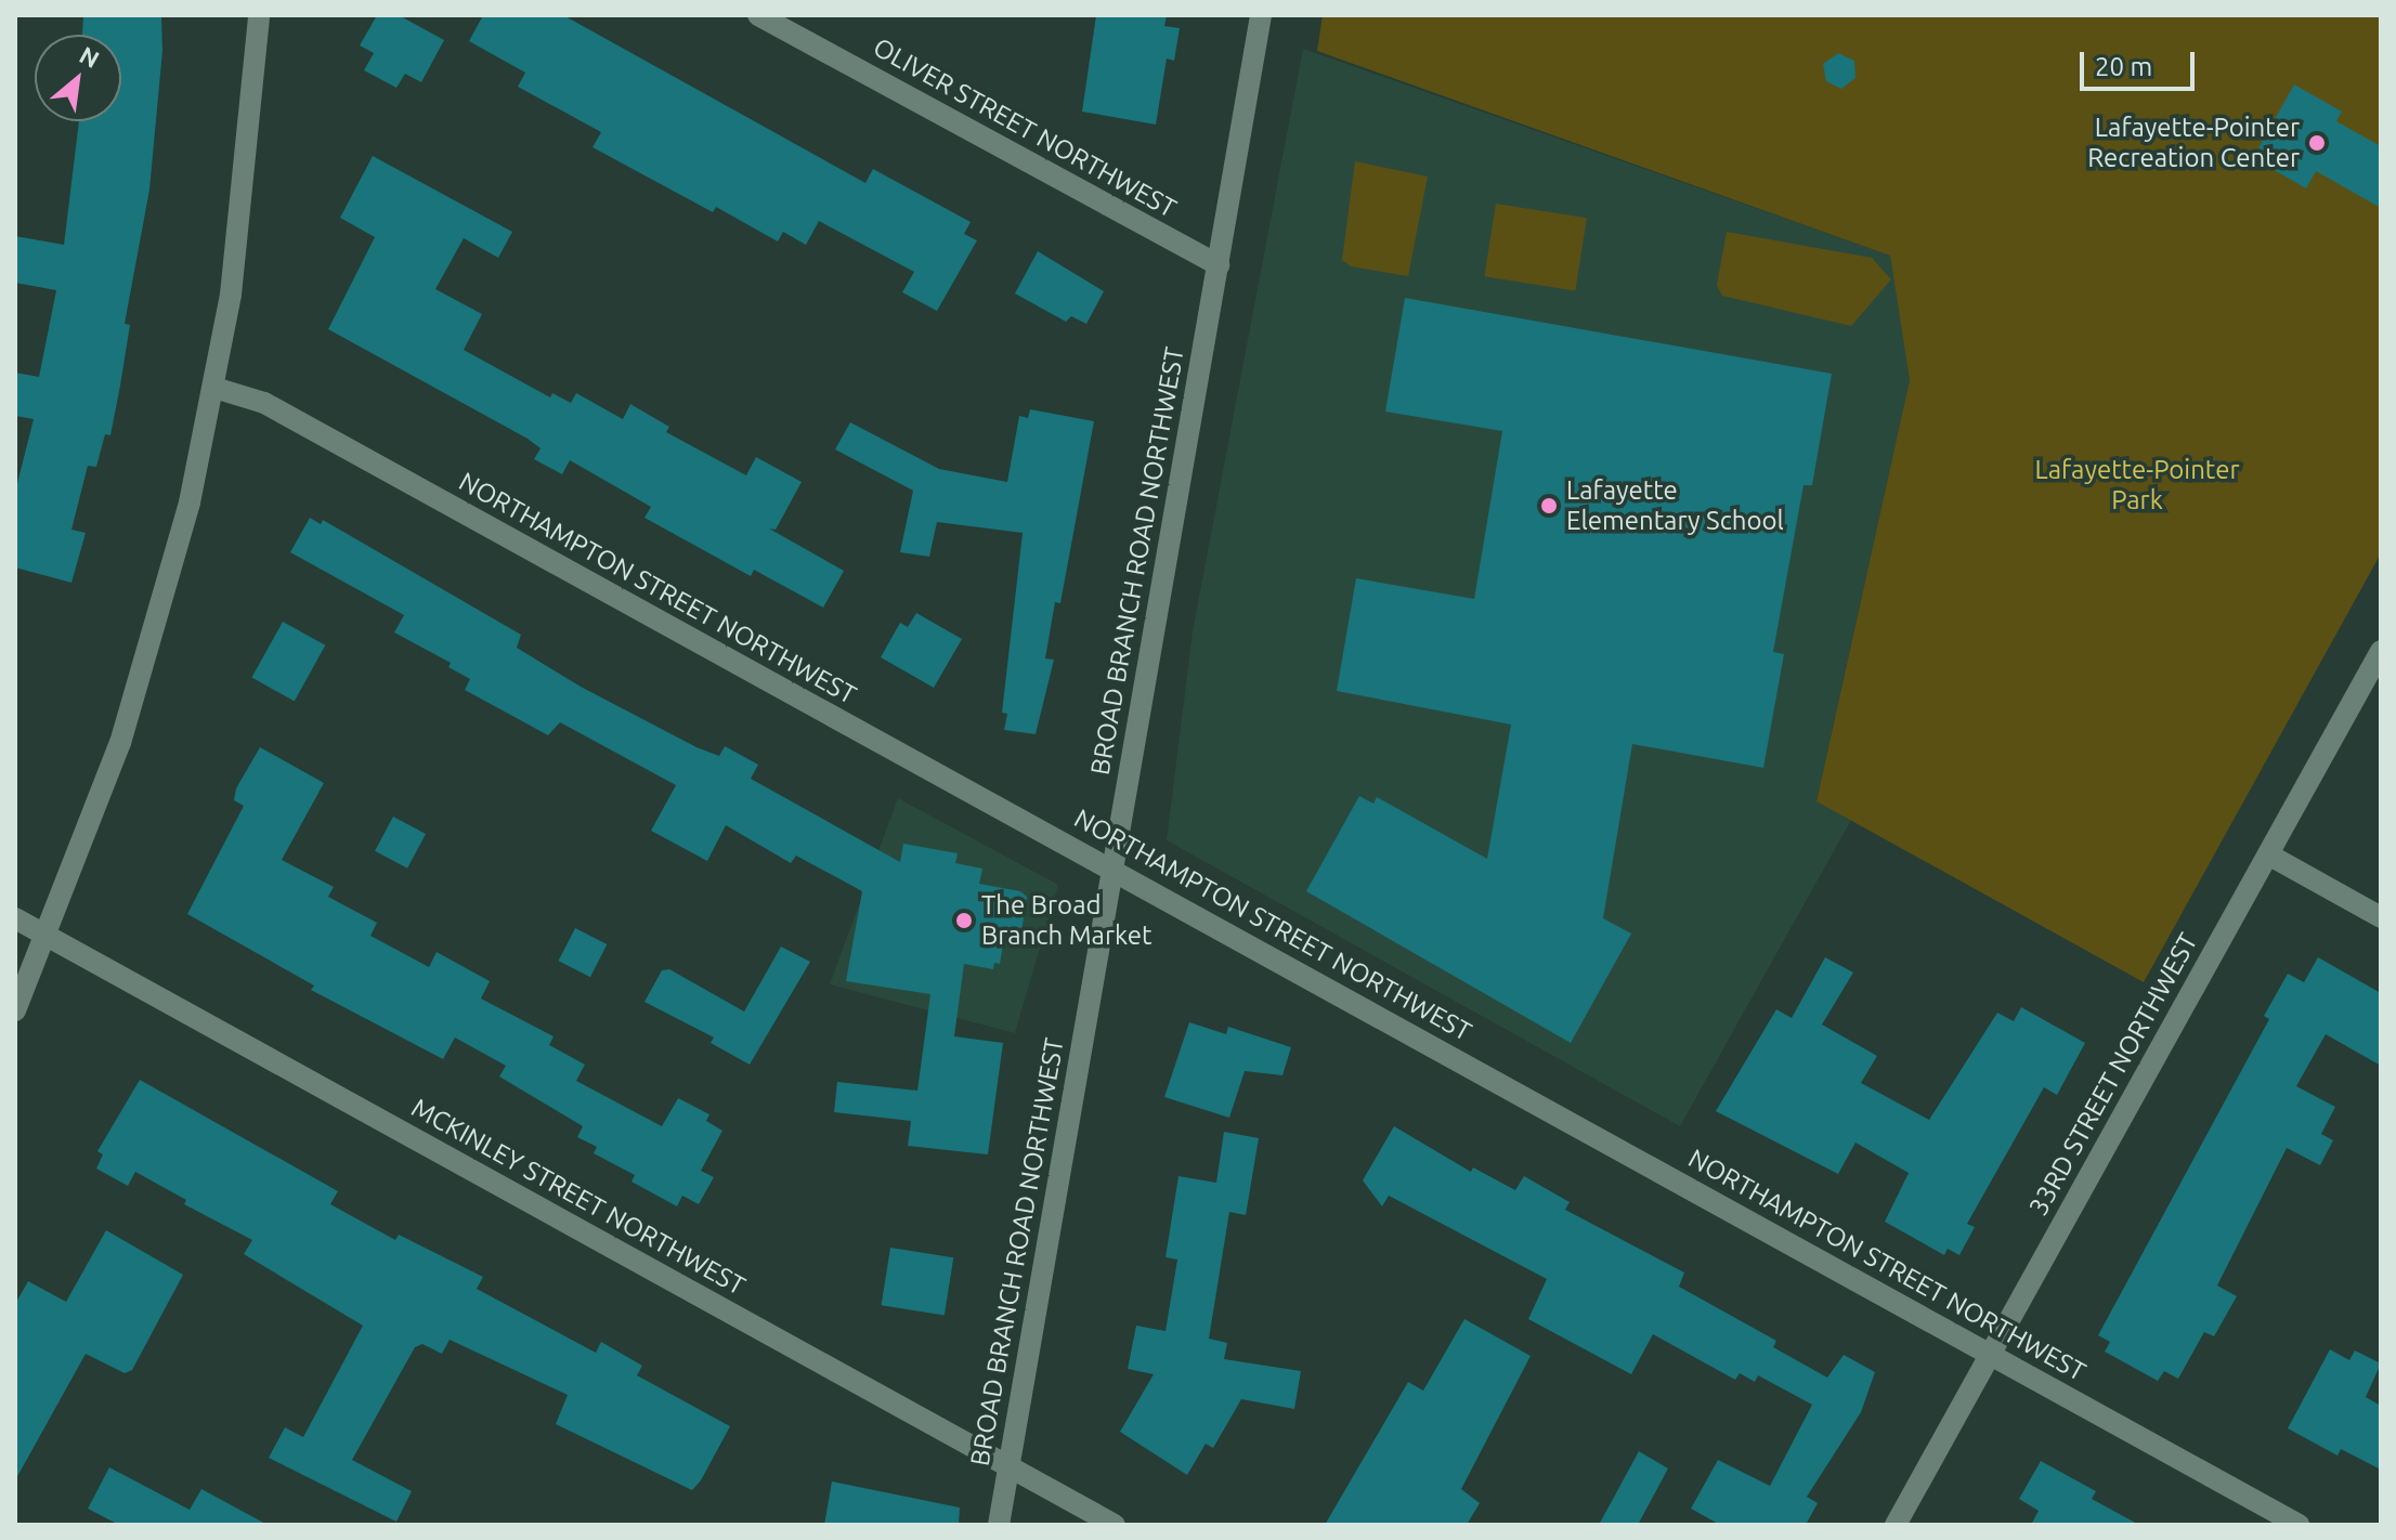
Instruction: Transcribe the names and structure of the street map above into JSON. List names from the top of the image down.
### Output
{
  "streets": {
    "street": [
      "OLIVER STREET NORTHWEST",
      "BROAD BRANCH ROAD NORTHWEST",
      "NORTHAMPTON STREET NORTHWEST",
      "33RD STREET NORTHWEST",
      "MCKINLEY STREET NORTHWEST"
    ]
  },
  "crossings": [
    ["OLIVER STREET NORTHWEST", "BROAD BRANCH ROAD NORTHWEST"],
    ["BROAD BRANCH ROAD NORTHWEST", "NORTHAMPTON STREET NORTHWEST"],
    ["BROAD BRANCH ROAD NORTHWEST", "MCKINLEY STREET NORTHWEST"],
    ["NORTHAMPTON STREET NORTHWEST", "33RD STREET NORTHWEST"]
  ],
  "parks": ["Lafayette-Pointer Park"],
  "places": ["Lafayette-Pointer Recreation Center", "Lafayette Elementary School", "The Broad Branch Market"],
  "scale_bar": "20 m",
  "north": "top right"
}
